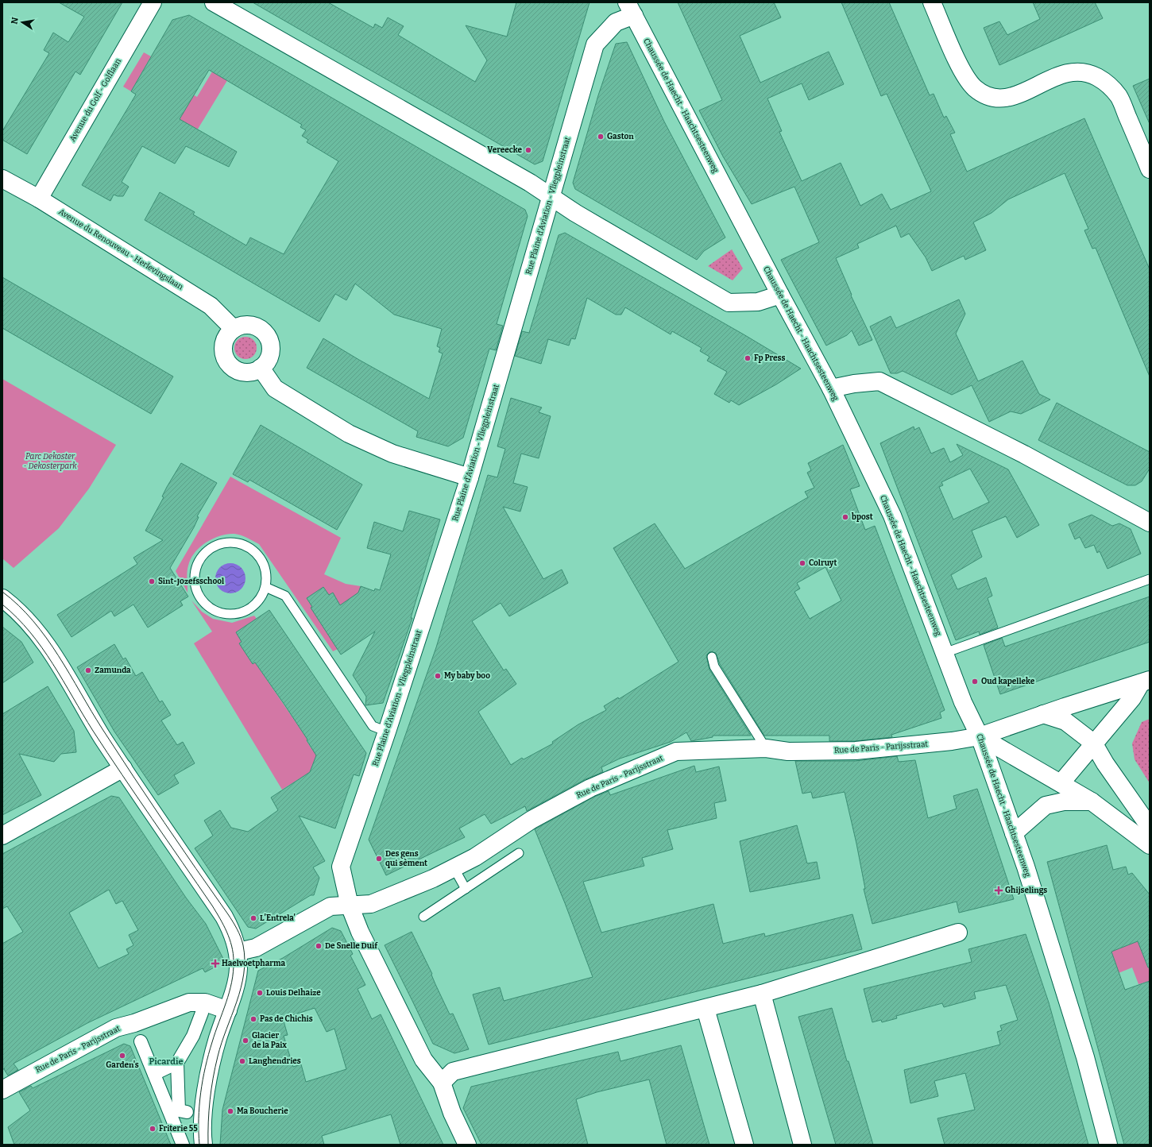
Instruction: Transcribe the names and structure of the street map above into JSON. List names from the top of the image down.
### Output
{
  "streets": {
    "street": [
      "Avenue du Golf - Golflaan",
      "Chaussée de Haecht - Haachtsesteenweg",
      "Rue Plaine d'Aviation - Vliegpleinstraat",
      "Avenue du Renouveau - Herlevingslaan",
      "Rue de Paris - Parijsstraat"
    ]
  },
  "crossings": [
    ["Avenue du Golf - Golflaan", "Avenue du Renouveau - Herlevingslaan"],
    ["Chaussée de Haecht - Haachtsesteenweg", "Rue Plaine d'Aviation - Vliegpleinstraat"],
    ["Chaussée de Haecht - Haachtsesteenweg", "Rue de Paris - Parijsstraat"],
    ["Rue Plaine d'Aviation - Vliegpleinstraat", "Rue de Paris - Parijsstraat"]
  ],
  "districts": ["Picardie"],
  "parks": ["Parc Dekoster - Dekosterpark"],
  "places": {
    "other": [
      "Gaston",
      "Vereecke",
      "Fp Press",
      "bpost",
      "Colruyt",
      "Sint-Jozefsschool",
      "Zamunda",
      "My baby boo",
      "Oud kapelleke",
      "Des gens qui sèment",
      "L’Entrela’",
      "De Snelle Duif",
      "Louis Delhaize",
      "Pas de Chichis",
      "Glacier de la Paix",
      "Garden's",
      "Langhendries",
      "Ma Boucherie",
      "Friterie 55"
    ],
    "health": ["Ghijselings", "Haelvoetpharma"]
  },
  "north": "left"
}
